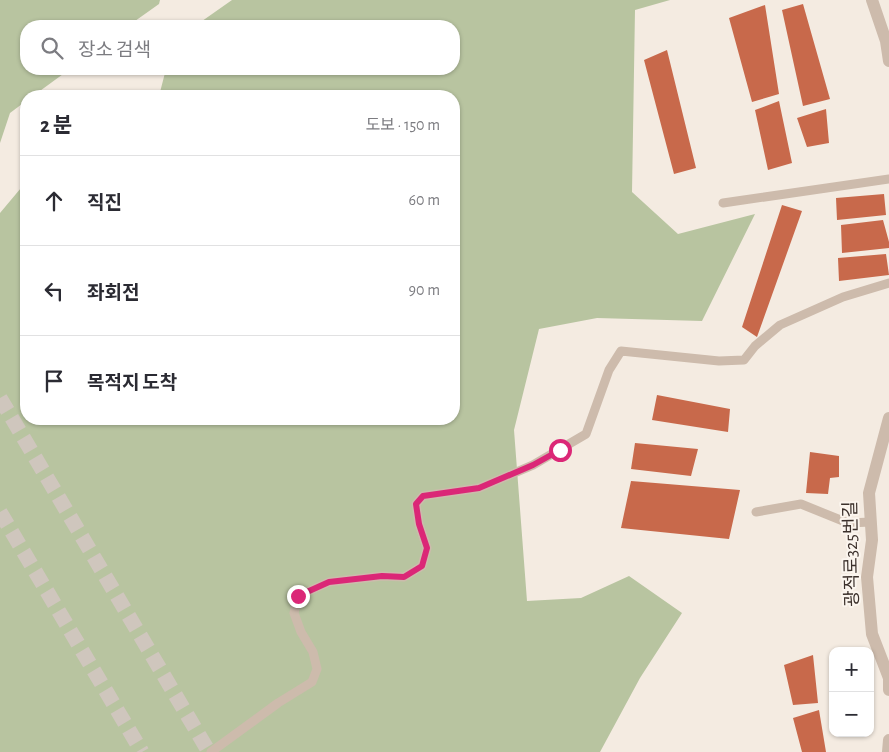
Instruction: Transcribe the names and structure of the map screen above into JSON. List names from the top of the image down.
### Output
{
  "streets": {
    "street": ["광적로325번길"]
  },
  "page": {
    "search": "장소 검색",
    "heading": ["2 분", "도보 · 150 m"],
    "list": [
      ["직진", "60 m"],
      ["좌회전", "90 m"],
      "목적지 도착"
    ],
    "map_buttons": ["+", "−"]
  }
}
